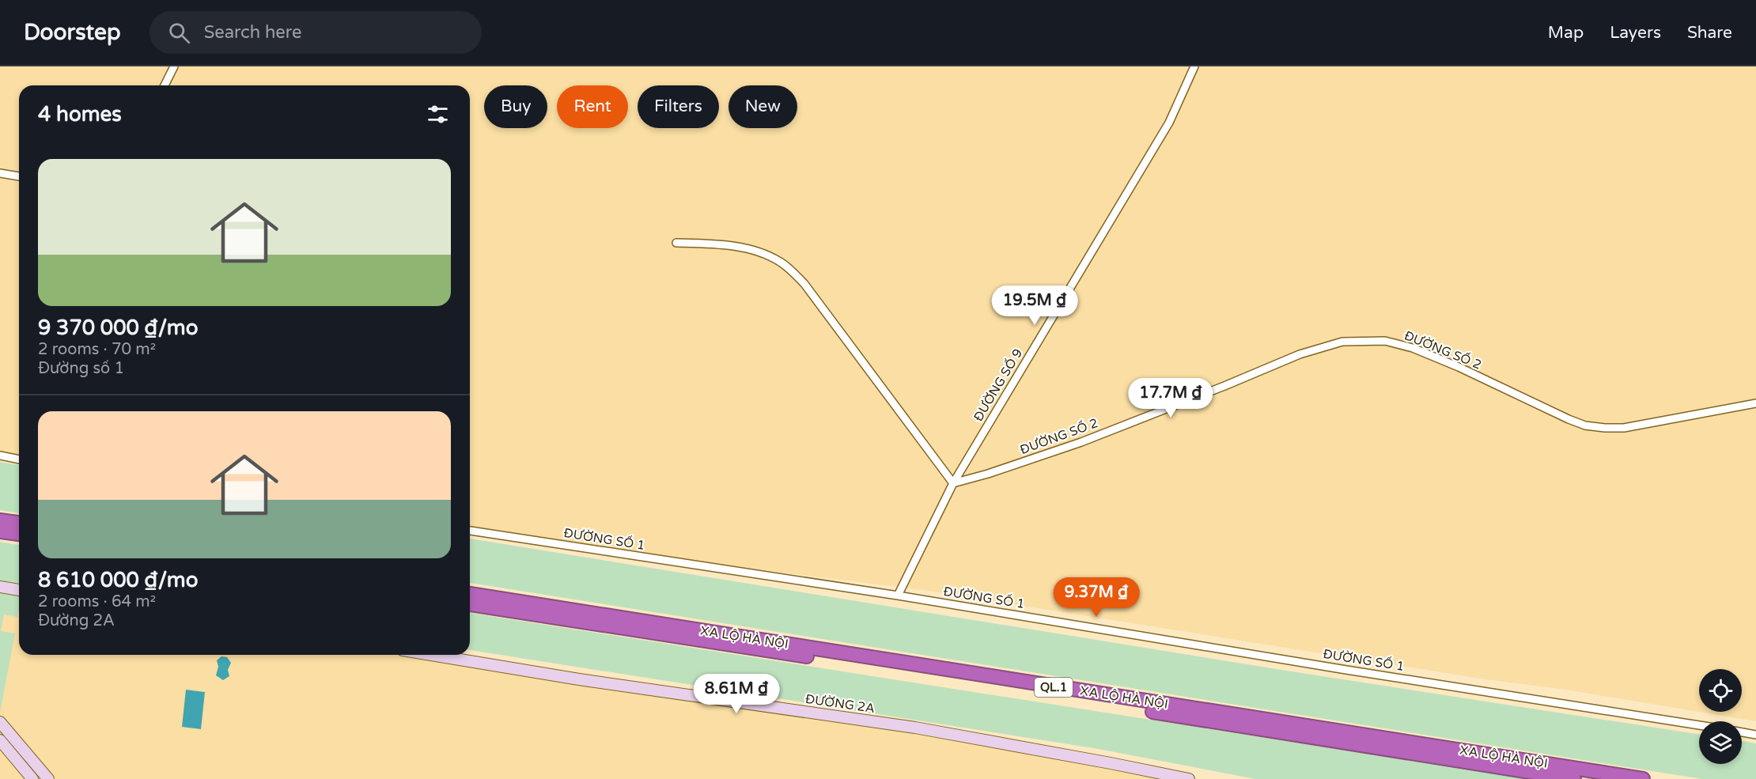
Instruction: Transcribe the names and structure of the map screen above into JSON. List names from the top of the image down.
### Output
{
  "streets": {
    "highway": ["XA LỘ HÀ NỘI", "QL.1"],
    "street": [
      "ĐƯỜNG SỐ 2",
      "ĐƯỜNG SỐ 9",
      "ĐƯỜNG SỐ 1",
      "ĐƯỜNG 2A"
    ]
  },
  "crossings": [
    ["ĐƯỜNG SỐ 2", "ĐƯỜNG SỐ 9"],
    ["ĐƯỜNG SỐ 9", "ĐƯỜNG SỐ 1"]
  ],
  "page": {
    "header": "Doorstep",
    "search": "Search here",
    "nav": ["Map", "Layers", "Share"],
    "chip": [
      "Buy",
      "Rent",
      "Filters",
      "New"
    ],
    "heading": "4 homes",
    "list": [
      {
        "name": "9 370 000 ₫/mo",
        "note": "2 rooms · 70 m² · Đường số 1"
      },
      {
        "name": "8 610 000 ₫/mo",
        "note": "2 rooms · 64 m² · Đường 2A"
      }
    ],
    "price": [
      "19.5M ₫",
      "17.7M ₫",
      "9.37M ₫",
      "8.61M ₫"
    ]
  }
}
